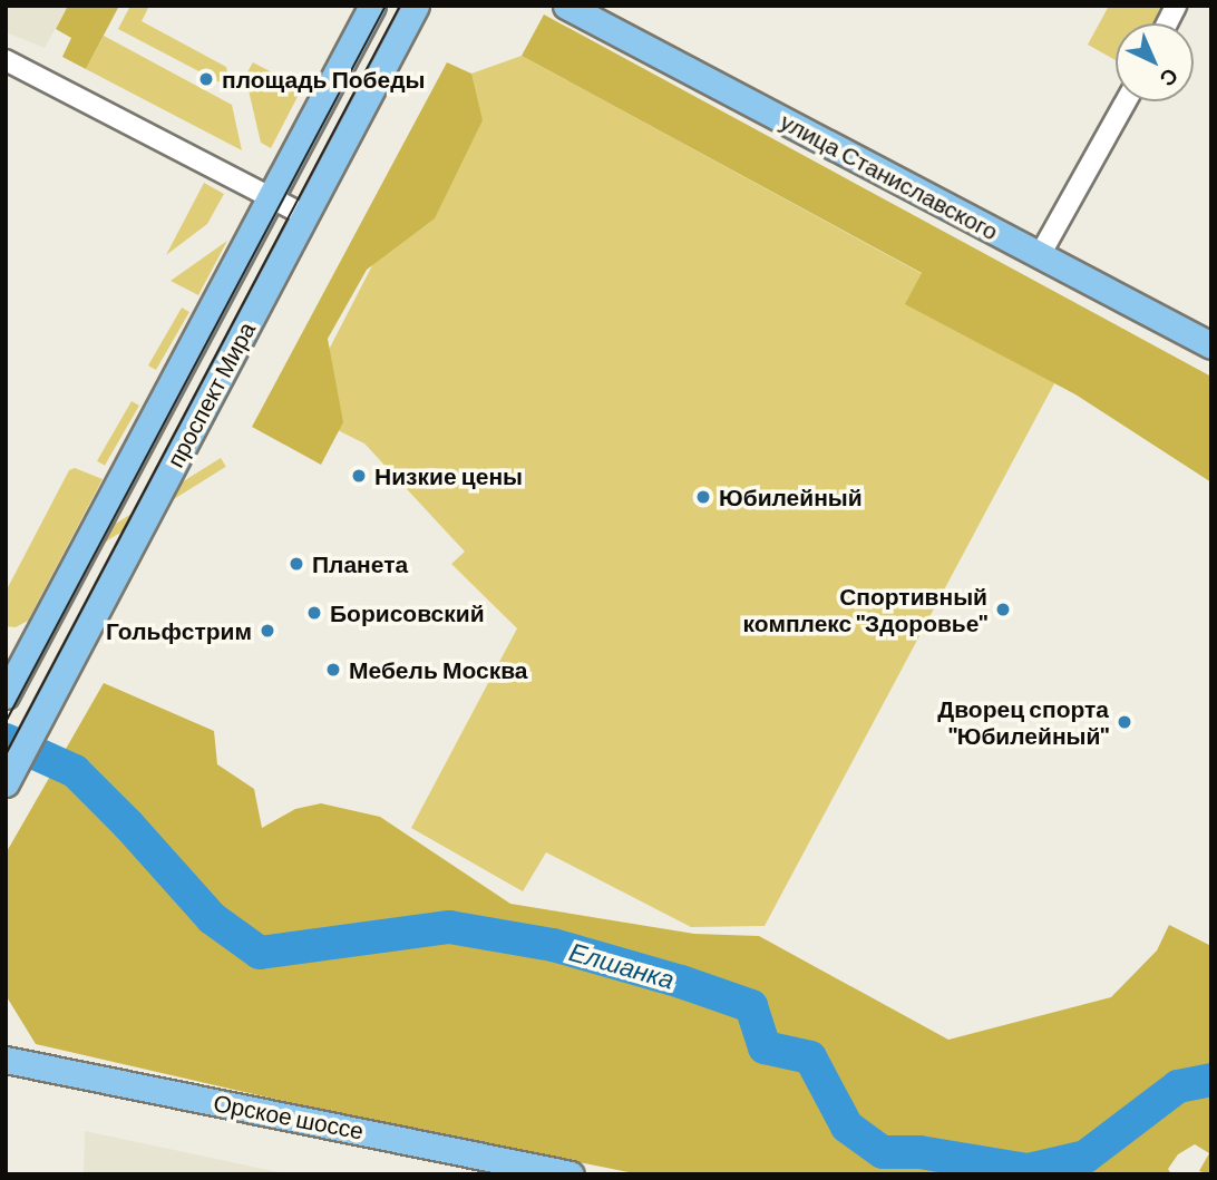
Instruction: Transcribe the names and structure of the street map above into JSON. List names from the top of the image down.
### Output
{
  "streets": {
    "main road": ["улица Станиславского", "проспект Мира", "Орское шоссе"]
  },
  "water": ["Елшанка"],
  "places": [
    "площадь Победы",
    "Низкие цены",
    "Юбилейный",
    "Планета",
    "Спортивный комплекс \"Здоровье\"",
    "Борисовский",
    "Гольфстрим",
    "Мебель Москва",
    "Дворец спорта \"Юбилейный\""
  ],
  "north": "bottom right"
}
